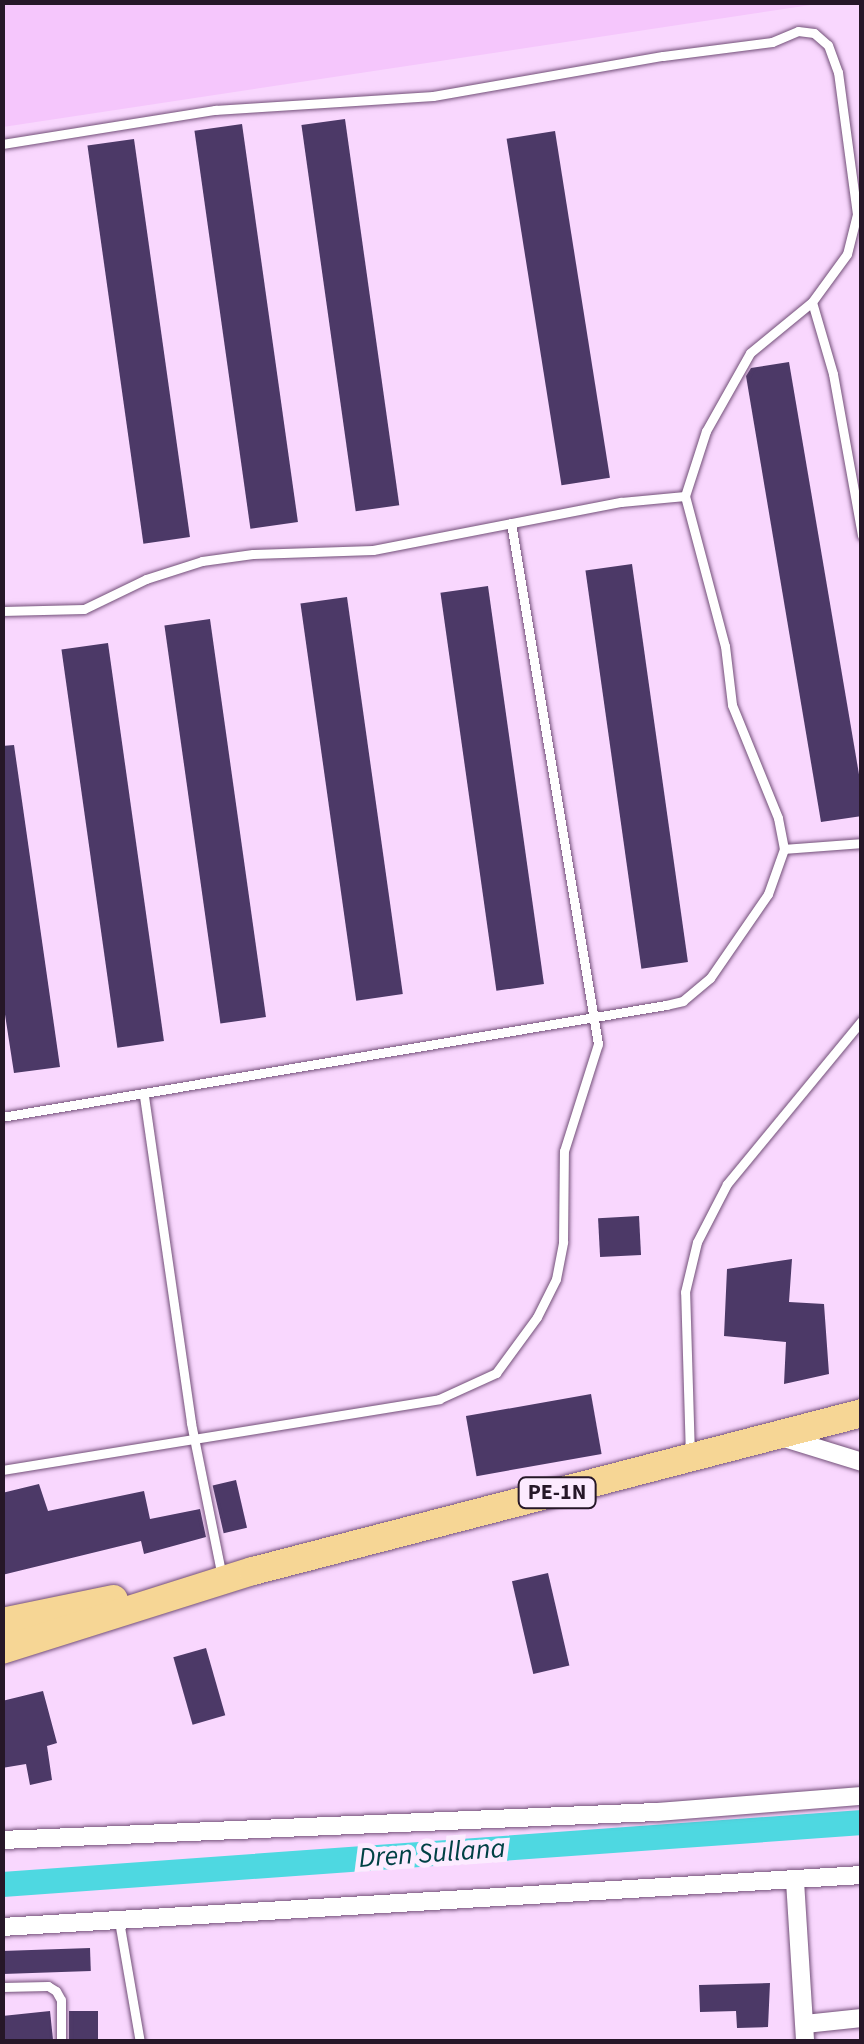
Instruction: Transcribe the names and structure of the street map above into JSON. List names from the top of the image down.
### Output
{
  "streets": {
    "main road": ["PE-1N"]
  },
  "water": ["Dren Sullana"]
}
